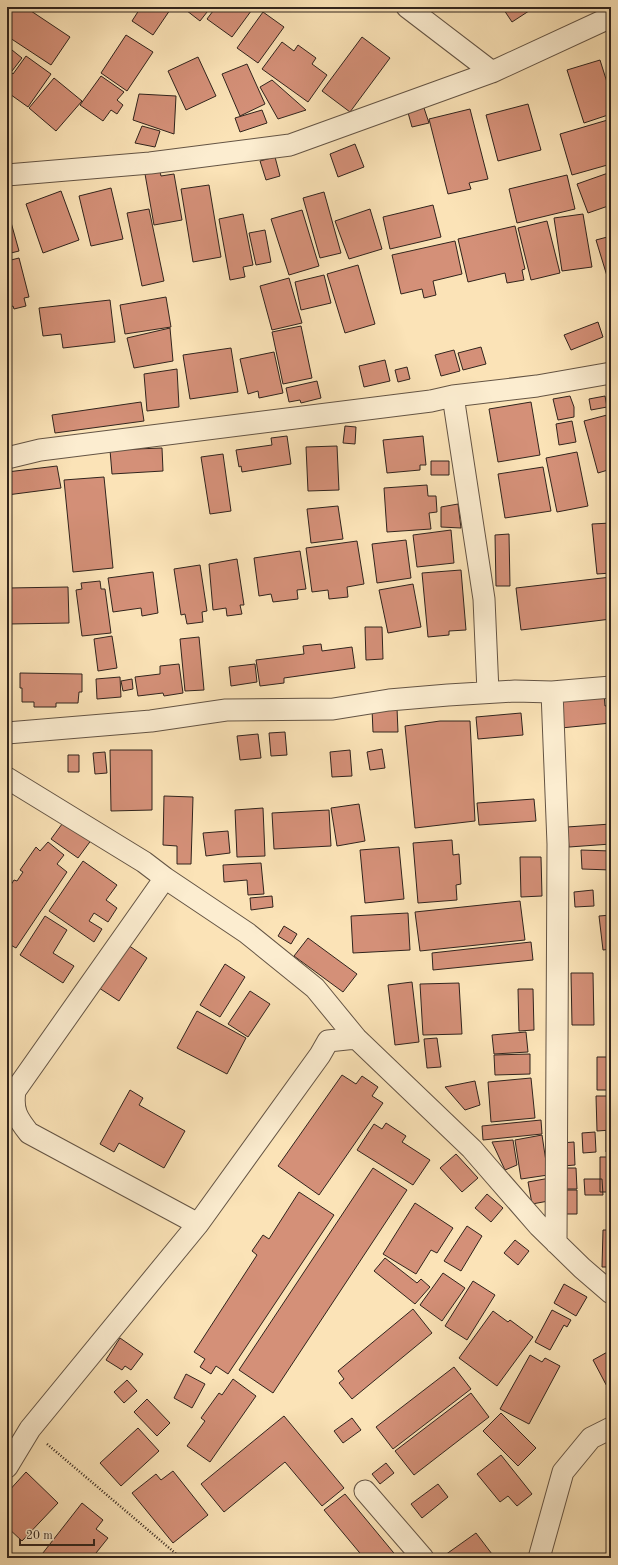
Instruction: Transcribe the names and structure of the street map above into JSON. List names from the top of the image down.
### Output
{
  "scale_bar": "20 m"
}
